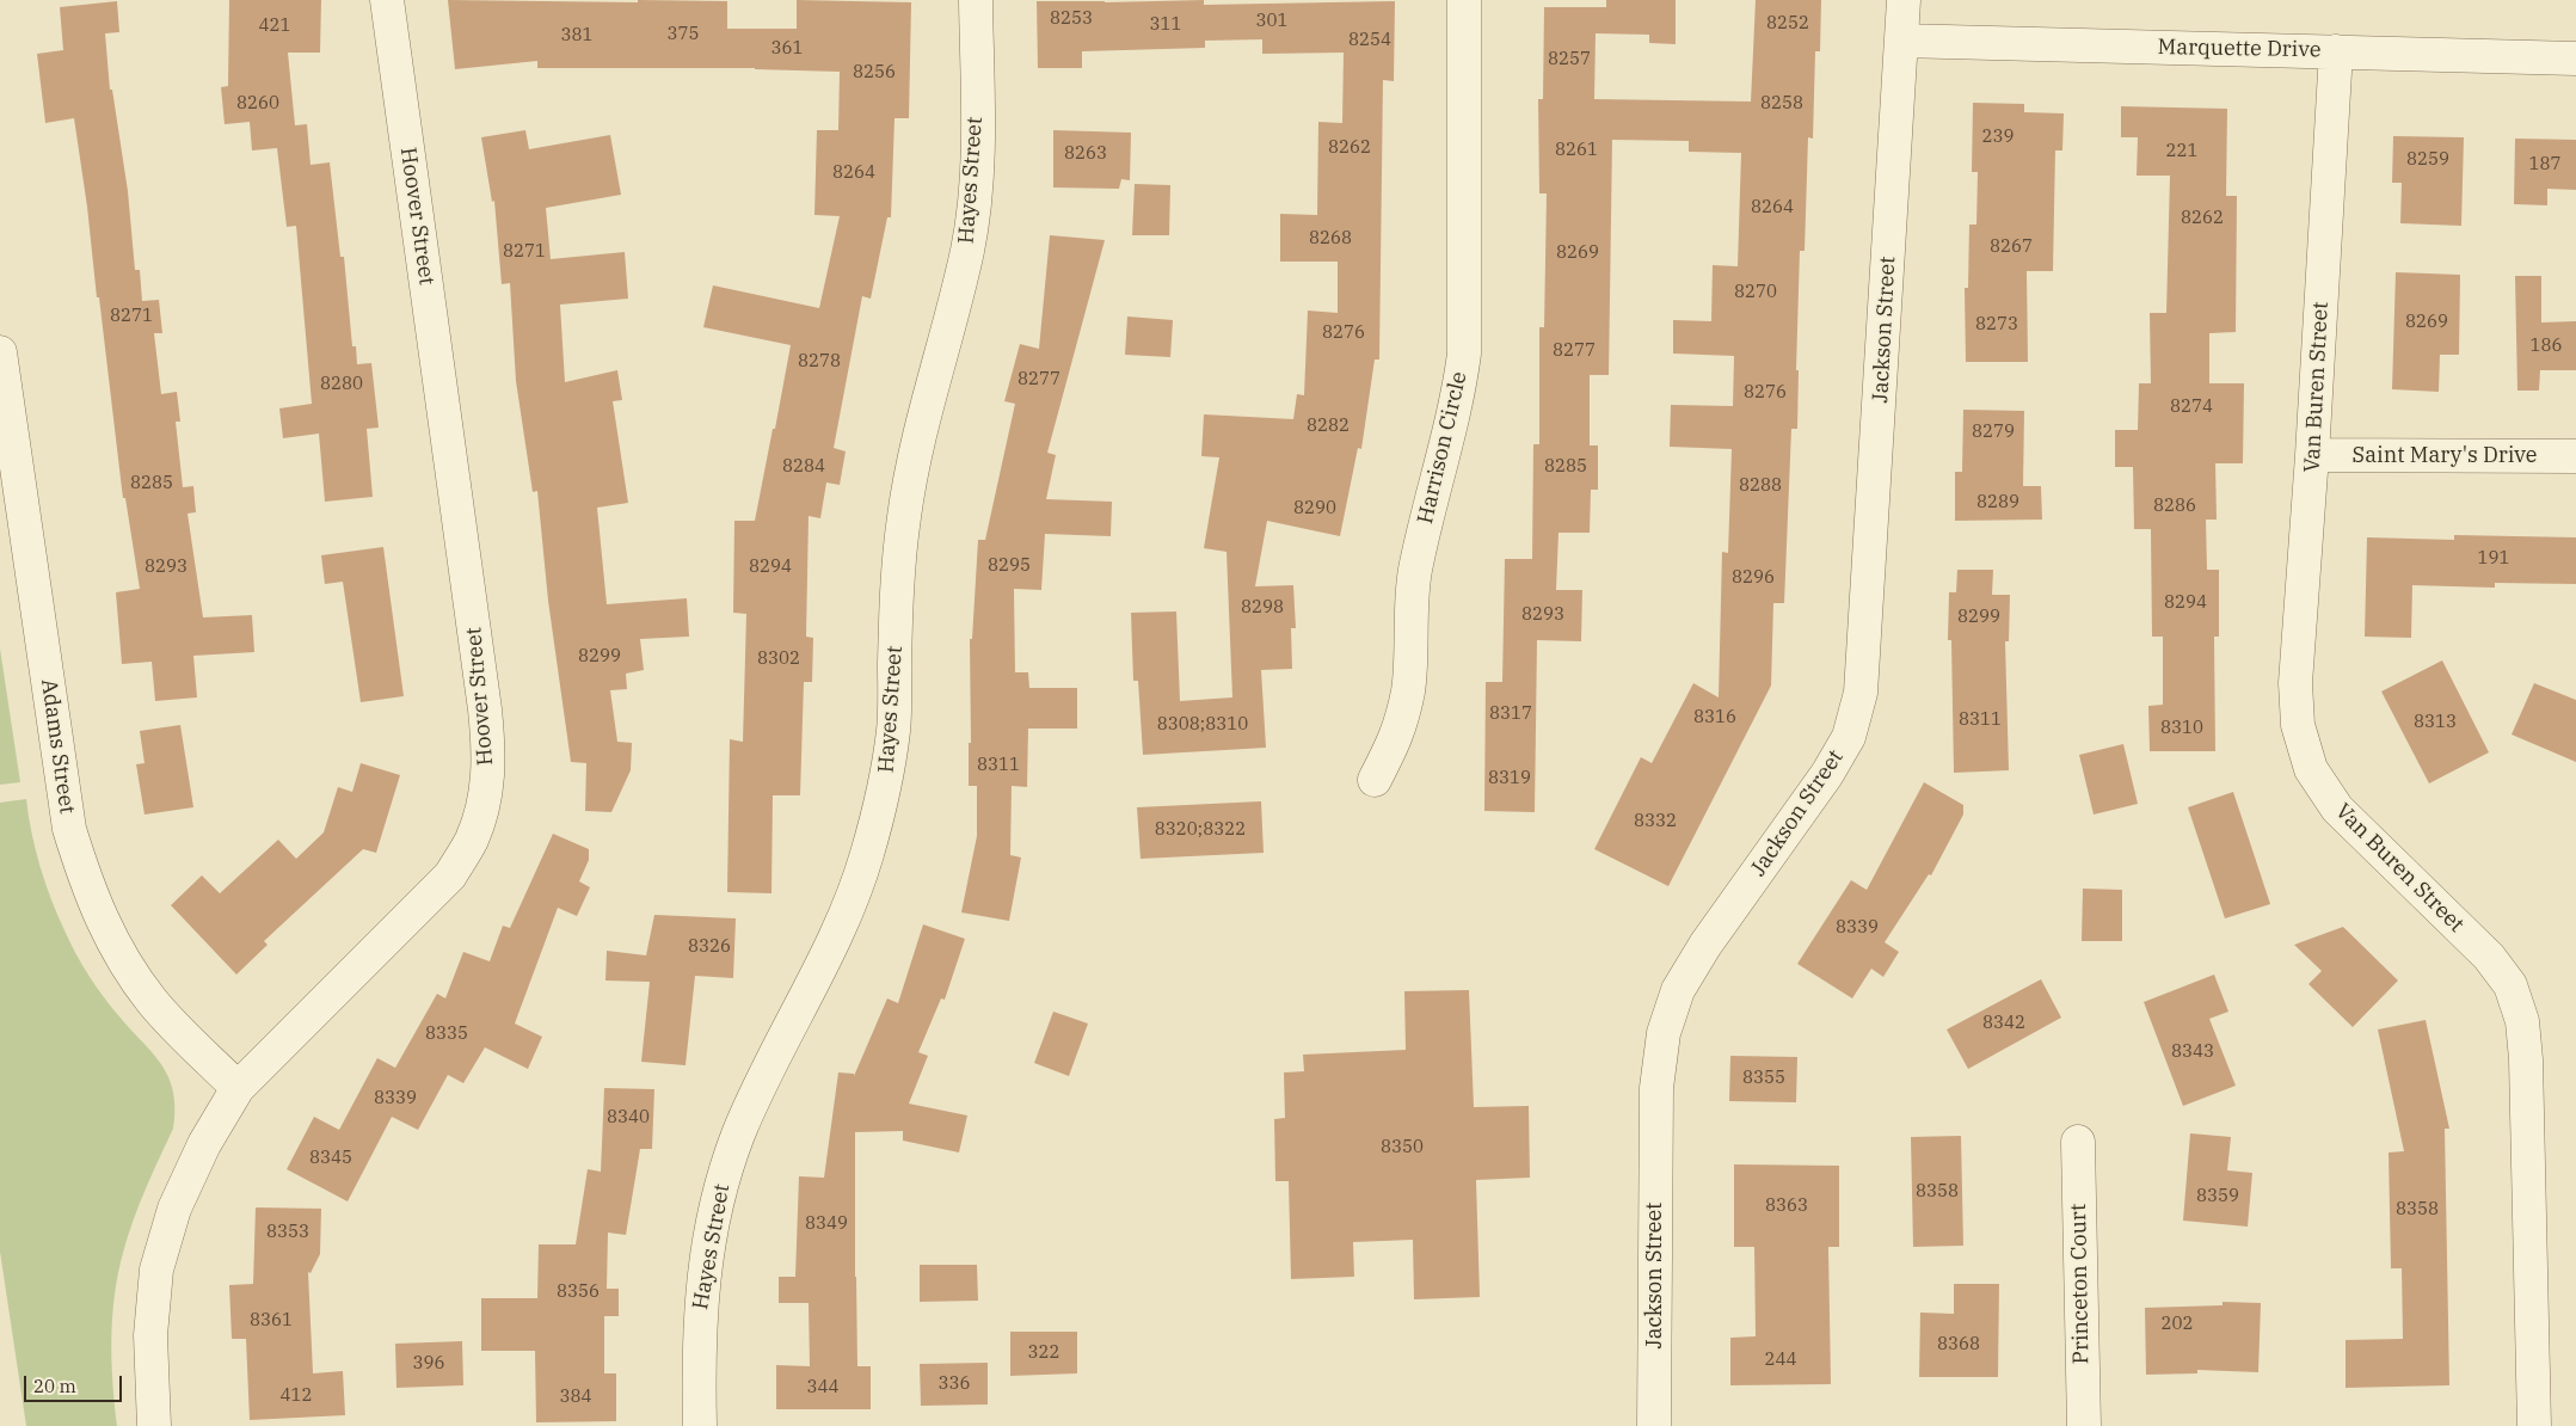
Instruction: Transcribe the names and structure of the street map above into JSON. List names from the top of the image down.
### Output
{
  "streets": {
    "street": [
      "Marquette Drive",
      "Hayes Street",
      "Hoover Street",
      "Jackson Street",
      "Van Buren Street",
      "Harrison Circle",
      "Saint Mary's Drive",
      "Adams Street",
      "Princeton Court"
    ]
  },
  "crossings": [
    ["Marquette Drive", "Jackson Street"],
    ["Marquette Drive", "Van Buren Street"],
    ["Hoover Street", "Adams Street"],
    ["Van Buren Street", "Saint Mary's Drive"]
  ],
  "house_numbers": [
    "8253",
    "301",
    "8252",
    "311",
    "421",
    "375",
    "381",
    "8254",
    "361",
    "8257",
    "8256",
    "8260",
    "8258",
    "239",
    "8262",
    "8261",
    "221",
    "8263",
    "8259",
    "187",
    "8264",
    "8264",
    "8262",
    "8268",
    "8267",
    "8271",
    "8269",
    "8270",
    "8271",
    "8269",
    "8273",
    "8276",
    "186",
    "8277",
    "8278",
    "8277",
    "8280",
    "8276",
    "8274",
    "8282",
    "8279",
    "8284",
    "8285",
    "8285",
    "8288",
    "8289",
    "8286",
    "8290",
    "191",
    "8295",
    "8293",
    "8294",
    "8296",
    "8294",
    "8298",
    "8293",
    "8299",
    "8299",
    "8302",
    "8317",
    "8316",
    "8311",
    "8313",
    "8308;8310",
    "8310",
    "8311",
    "8319",
    "8332",
    "8320;8322",
    "8339",
    "8326",
    "8342",
    "8335",
    "8343",
    "8355",
    "8339",
    "8340",
    "8350",
    "8345",
    "8358",
    "8359",
    "8363",
    "8358",
    "8349",
    "8353",
    "8356",
    "8361",
    "202",
    "8368",
    "322",
    "244",
    "396",
    "336",
    "344",
    "412",
    "384"
  ],
  "scale_bar": "20 m"
}
